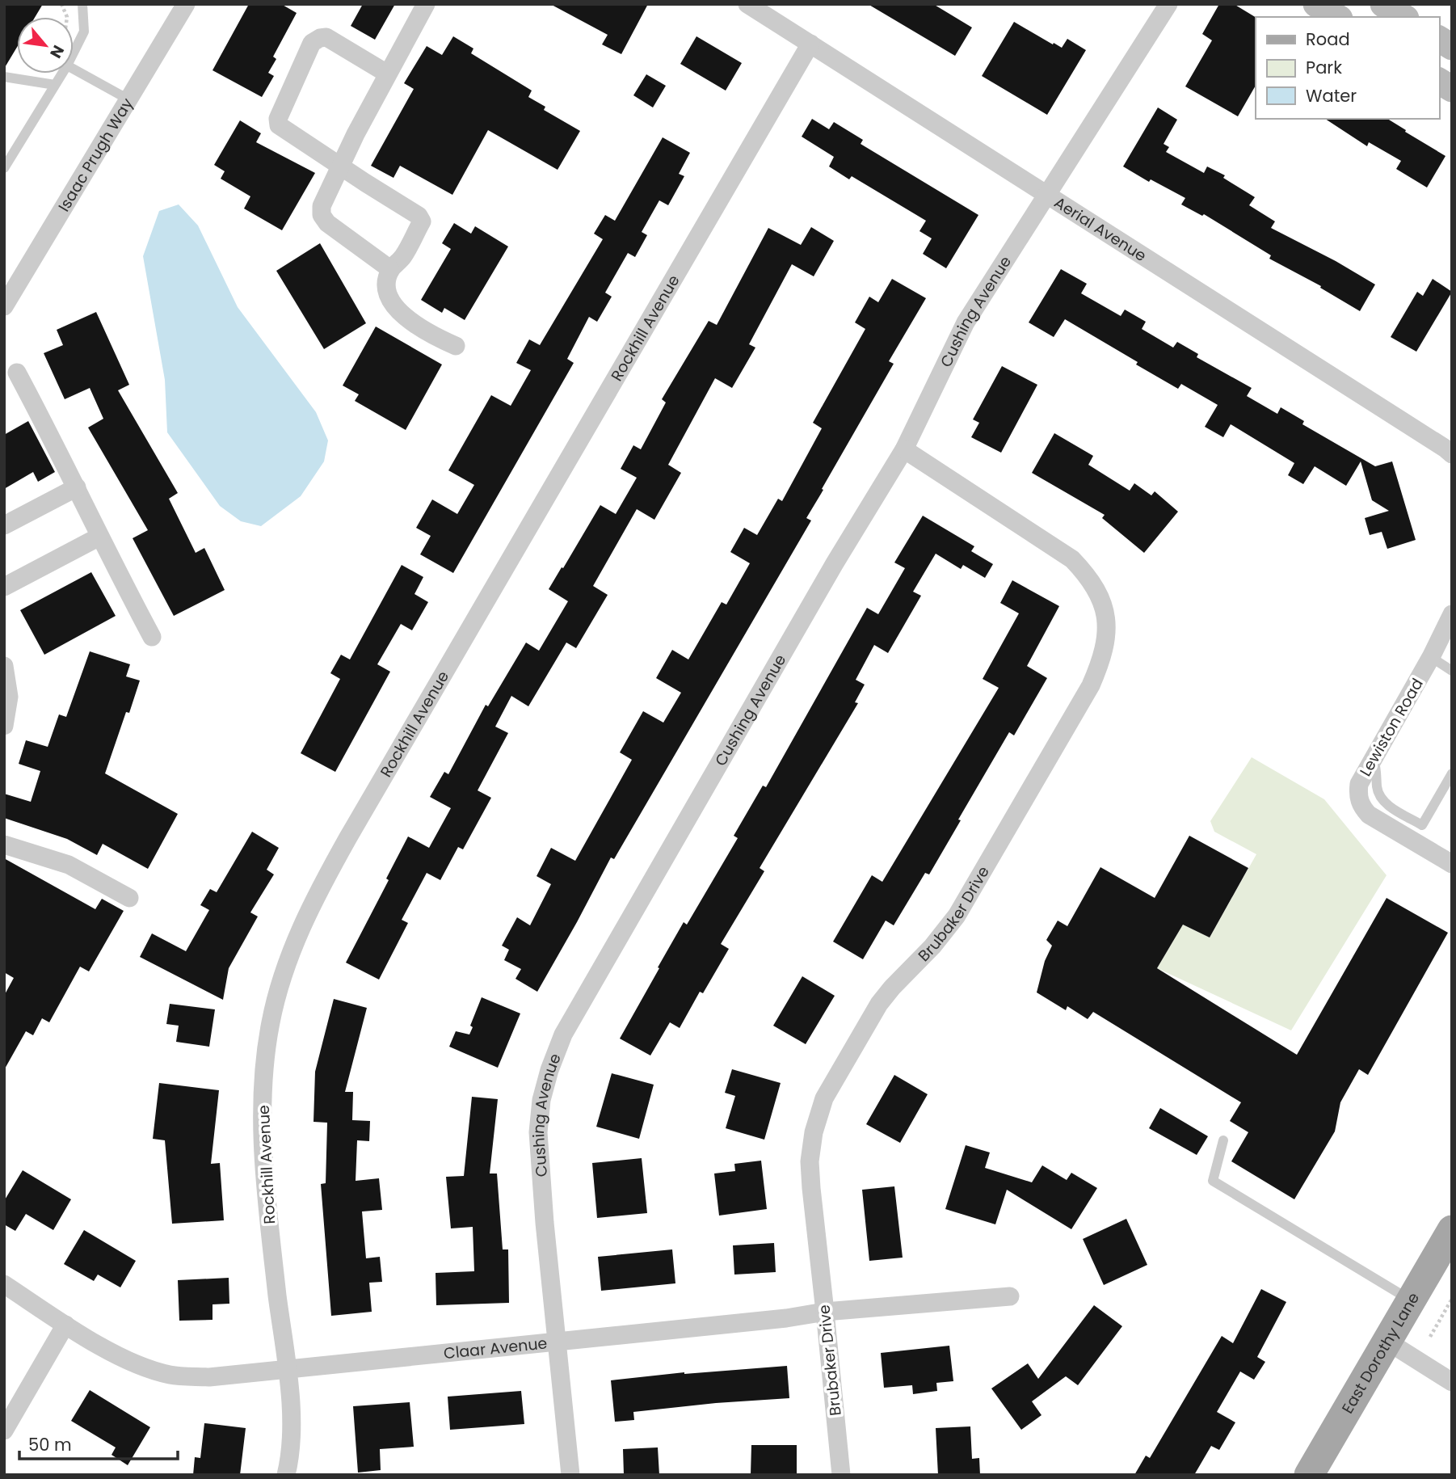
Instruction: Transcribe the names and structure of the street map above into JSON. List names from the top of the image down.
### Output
{
  "streets": {
    "main road": ["East Dorothy Lane"],
    "street": [
      "Isaac Prugh Way",
      "Aerial Avenue",
      "Cushing Avenue",
      "Rockhill Avenue",
      "Lewiston Road",
      "Brubaker Drive",
      "Claar Avenue"
    ]
  },
  "crossings": [
    ["Aerial Avenue", "Cushing Avenue"],
    ["Aerial Avenue", "Rockhill Avenue"],
    ["Cushing Avenue", "Brubaker Drive"],
    ["Cushing Avenue", "Claar Avenue"],
    ["Rockhill Avenue", "Claar Avenue"],
    ["Brubaker Drive", "Claar Avenue"]
  ],
  "legend": ["Road", "Park", "Water"],
  "scale_bar": "50 m",
  "north": "bottom right"
}
